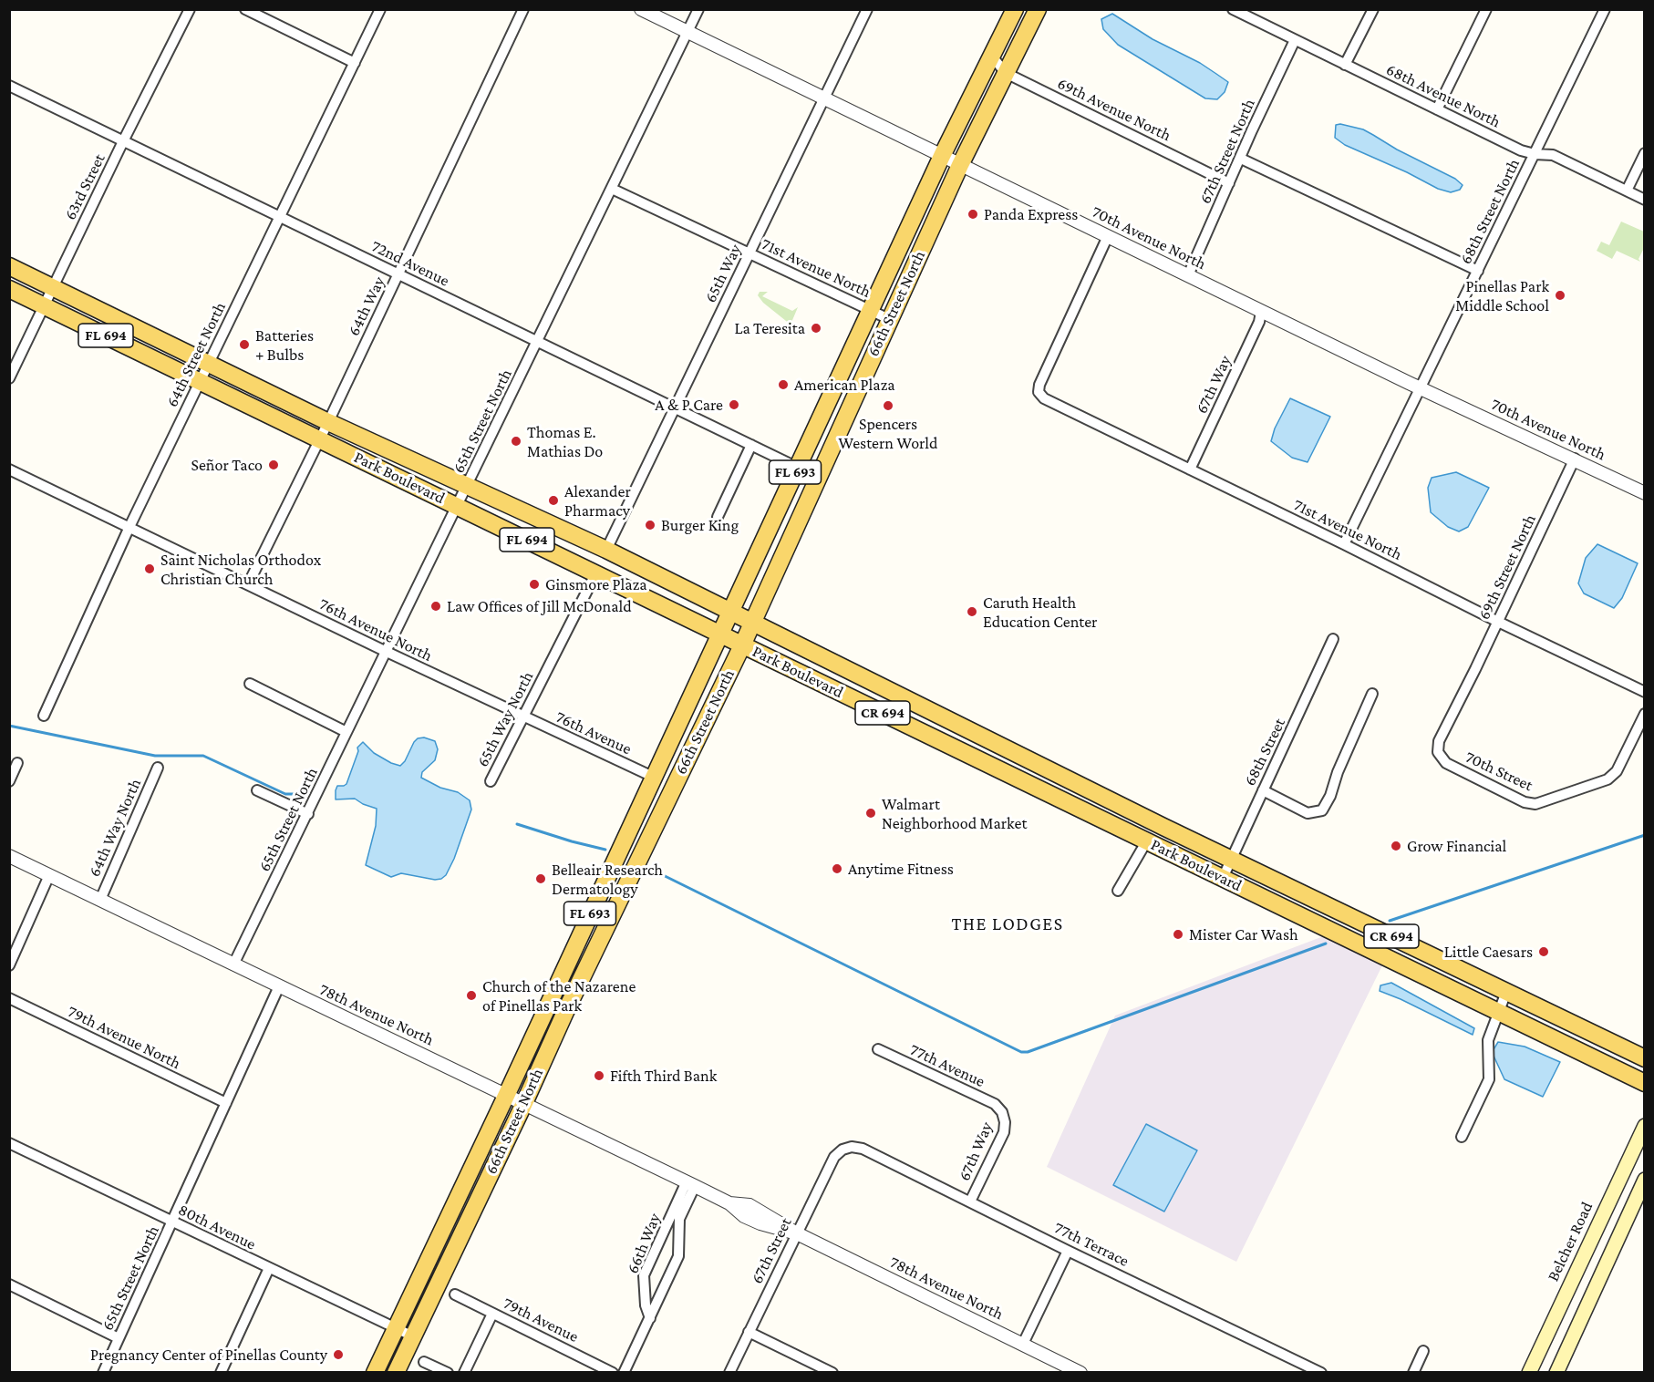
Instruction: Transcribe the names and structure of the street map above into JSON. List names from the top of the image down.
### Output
{
  "streets": {
    "main road": [
      "66th Street North",
      "FL 694",
      "FL 693",
      "Park Boulevard",
      "CR 694",
      "Belcher Road"
    ],
    "street": [
      "68th Avenue North",
      "69th Avenue North",
      "67th Street North",
      "63rd Street",
      "68th Street North",
      "70th Avenue North",
      "72nd Avenue",
      "71st Avenue North",
      "65th Way",
      "64th Way",
      "64th Street North",
      "67th Way",
      "65th Street North",
      "69th Street North",
      "76th Avenue North",
      "65th Way North",
      "76th Avenue",
      "68th Street",
      "70th Street",
      "64th Way North",
      "78th Avenue North",
      "79th Avenue North",
      "77th Avenue",
      "80th Avenue",
      "66th Way",
      "77th Terrace",
      "67th Street",
      "79th Avenue"
    ]
  },
  "crossings": [
    ["68th Avenue North", "67th Street North"],
    ["68th Avenue North", "68th Street North"],
    ["69th Avenue North", "67th Street North"],
    ["69th Avenue North", "66th Street North"],
    ["67th Street North", "70th Avenue North"],
    ["63rd Street", "72nd Avenue"],
    ["63rd Street", "Park Boulevard"],
    ["68th Street North", "70th Avenue North"],
    ["68th Street North", "71st Avenue North"],
    ["70th Avenue North", "71st Avenue North"],
    ["70th Avenue North", "65th Way"],
    ["70th Avenue North", "66th Street North"],
    ["70th Avenue North", "67th Way"],
    ["70th Avenue North", "65th Street North"],
    ["70th Avenue North", "69th Street North"],
    ["72nd Avenue", "65th Way"],
    ["72nd Avenue", "66th Street North"],
    ["72nd Avenue", "64th Way"],
    ["72nd Avenue", "64th Street North"],
    ["72nd Avenue", "65th Street North"],
    ["71st Avenue North", "65th Way"],
    ["71st Avenue North", "66th Street North"],
    ["71st Avenue North", "67th Way"],
    ["71st Avenue North", "65th Street North"],
    ["71st Avenue North", "69th Street North"],
    ["65th Way", "Park Boulevard"],
    ["66th Street North", "Park Boulevard"],
    ["66th Street North", "76th Avenue"],
    ["66th Street North", "78th Avenue North"],
    ["66th Street North", "80th Avenue"],
    ["64th Way", "Park Boulevard"],
    ["64th Way", "76th Avenue North"],
    ["64th Street North", "Park Boulevard"],
    ["64th Street North", "76th Avenue North"],
    ["67th Way", "77th Avenue"],
    ["67th Way", "77th Terrace"],
    ["65th Street North", "Park Boulevard"],
    ["65th Street North", "76th Avenue North"],
    ["65th Street North", "78th Avenue North"],
    ["65th Street North", "79th Avenue North"],
    ["65th Street North", "80th Avenue"],
    ["Park Boulevard", "65th Way North"],
    ["Park Boulevard", "68th Street"],
    ["69th Street North", "70th Street"],
    ["76th Avenue North", "65th Way North"],
    ["76th Avenue North", "76th Avenue"],
    ["65th Way North", "76th Avenue"],
    ["64th Way North", "78th Avenue North"],
    ["78th Avenue North", "66th Way"],
    ["78th Avenue North", "67th Street"],
    ["77th Terrace", "67th Street"]
  ],
  "districts": ["THE LODGES"],
  "places": [
    "Panda Express",
    "Pinellas Park Middle School",
    "La Teresita",
    "Batteries + Bulbs",
    "American Plaza",
    "A & P Care",
    "Spencers Western World",
    "Thomas E. Mathias Do",
    "Señor Taco",
    "Alexander Pharmacy",
    "Burger King",
    "Saint Nicholas Orthodox Christian Church",
    "Ginsmore Plaza",
    "Law Offices of Jill McDonald",
    "Caruth Health Education Center",
    "Walmart Neighborhood Market",
    "Grow Financial",
    "Anytime Fitness",
    "Belleair Research Dermatology",
    "Mister Car Wash",
    "Little Caesars",
    "Church of the Nazarene of Pinellas Park",
    "Fifth Third Bank",
    "Pregnancy Center of Pinellas County"
  ]
}
